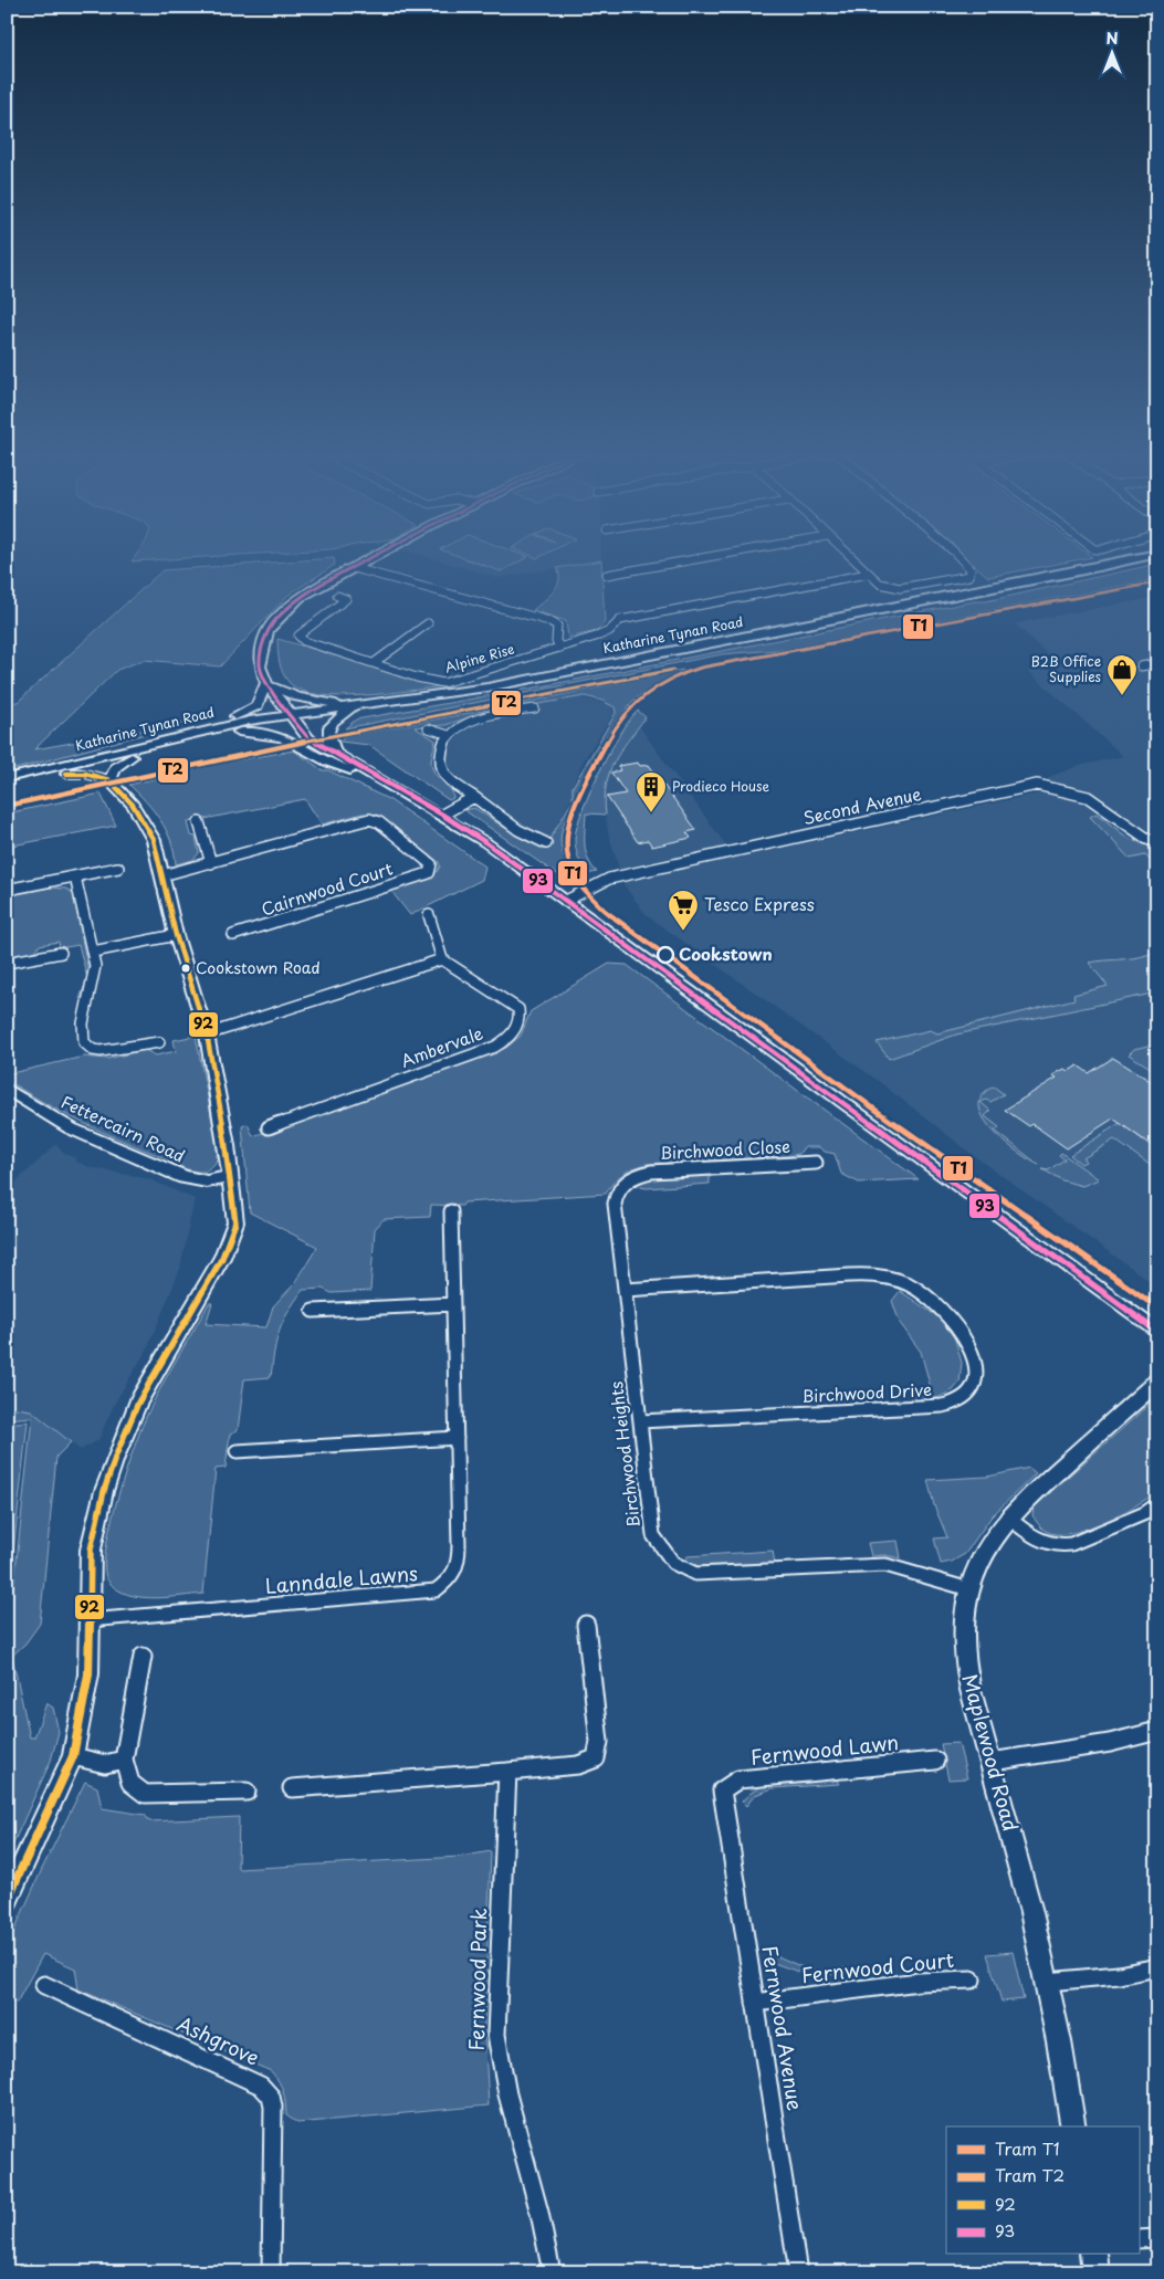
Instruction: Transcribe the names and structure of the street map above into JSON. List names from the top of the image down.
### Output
{
  "streets": {
    "main road": ["Katharine Tynan Road"],
    "street": [
      "Alpine Rise",
      "Second Avenue",
      "Cairnwood Court",
      "Ambervale",
      "Fettercairn Road",
      "Birchwood Close",
      "Birchwood Drive",
      "Birchwood Heights",
      "Lanndale Lawns",
      "Fernwood Lawn",
      "Maplewood Road",
      "Fernwood Court",
      "Fernwood Park",
      "Fernwood Avenue",
      "Ashgrove"
    ]
  },
  "crossings": [
    ["Birchwood Close", "Birchwood Heights"],
    ["Birchwood Drive", "Birchwood Heights"],
    ["Birchwood Heights", "Maplewood Road"],
    ["Fernwood Lawn", "Fernwood Avenue"],
    ["Fernwood Court", "Fernwood Avenue"]
  ],
  "places": {
    "shop": ["B2B Office Supplies"],
    "building": ["Prodieco House"],
    "supermarket": ["Tesco Express"],
    "other": ["Cookstown", "Cookstown Road"]
  },
  "lines": [
    "transit line 93",
    "tram line T1",
    "tram line T2",
    "transit line 92"
  ],
  "legend": [
    "Tram T1",
    "Tram T2",
    "92",
    "93"
  ],
  "north": "top"
}
